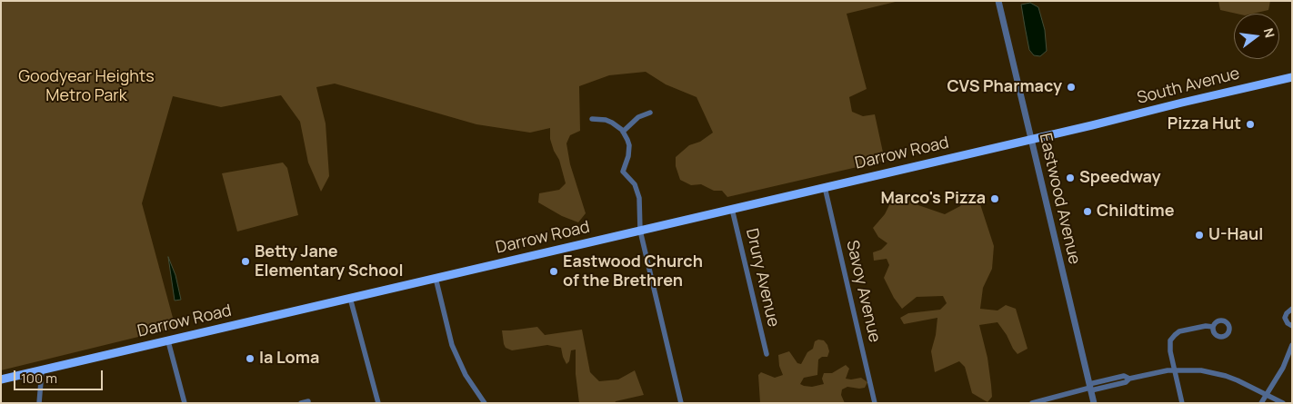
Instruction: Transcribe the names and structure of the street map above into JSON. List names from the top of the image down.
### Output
{
  "streets": {
    "main road": ["South Avenue", "Darrow Road"],
    "street": ["Eastwood Avenue", "Drury Avenue", "Savoy Avenue"]
  },
  "crossings": [
    ["South Avenue", "Darrow Road"],
    ["Darrow Road", "Eastwood Avenue"],
    ["Darrow Road", "Drury Avenue"],
    ["Darrow Road", "Savoy Avenue"]
  ],
  "parks": ["Goodyear Heights Metro Park"],
  "places": [
    "CVS Pharmacy",
    "Pizza Hut",
    "Speedway",
    "Marco's Pizza",
    "Childtime",
    "U-Haul",
    "Betty Jane Elementary School",
    "Eastwood Church of the Brethren",
    "la Loma"
  ],
  "scale_bar": "100 m",
  "north": "right"
}
